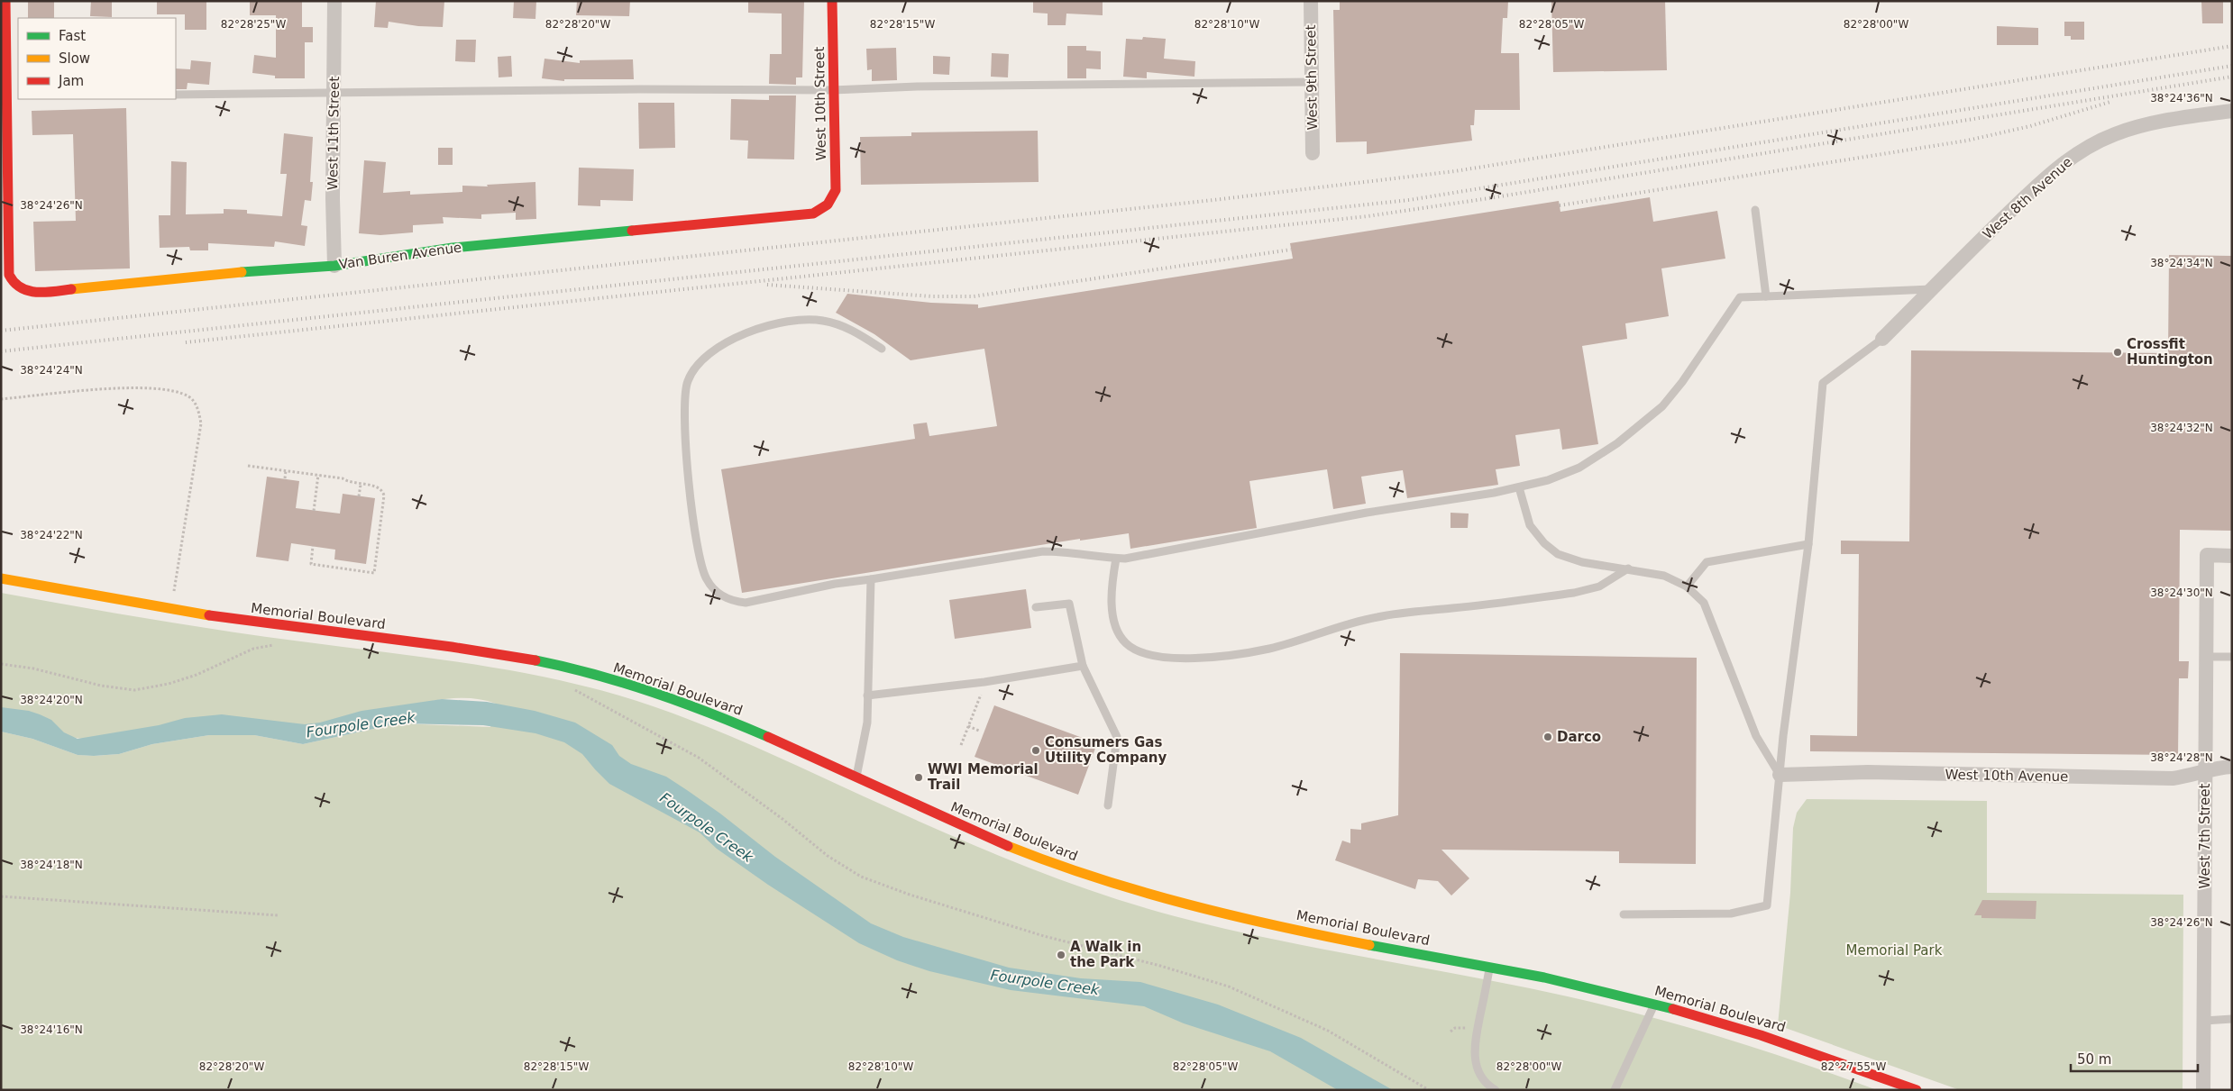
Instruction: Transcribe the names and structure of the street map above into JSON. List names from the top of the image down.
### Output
{
  "streets": {
    "street": [
      "West 9th Street",
      "West 10th Street",
      "West 11th Street",
      "West 8th Avenue",
      "Van Buren Avenue",
      "Memorial Boulevard",
      "West 10th Avenue",
      "West 7th Street"
    ]
  },
  "crossings": [
    ["West 10th Street", "Van Buren Avenue"],
    ["West 11th Street", "Van Buren Avenue"],
    ["West 10th Avenue", "West 7th Street"]
  ],
  "water": ["Fourpole Creek"],
  "parks": ["Memorial Park"],
  "places": [
    "Crossfit Huntington",
    "Darco",
    "Consumers Gas Utility Company",
    "WWI Memorial Trail",
    "A Walk in the Park"
  ],
  "legend": ["Fast", "Slow", "Jam"],
  "scale_bar": "50 m",
  "coordinates": [
    "82°28'25\"W",
    "82°28'20\"W",
    "82°28'15\"W",
    "82°28'10\"W",
    "82°28'05\"W",
    "82°28'00\"W",
    "38°24'36\"N",
    "38°24'26\"N",
    "38°24'34\"N",
    "38°24'24\"N",
    "38°24'32\"N",
    "38°24'22\"N",
    "38°24'30\"N",
    "38°24'20\"N",
    "38°24'28\"N",
    "38°24'18\"N",
    "38°24'16\"N",
    "82°27'55\"W"
  ]
}
